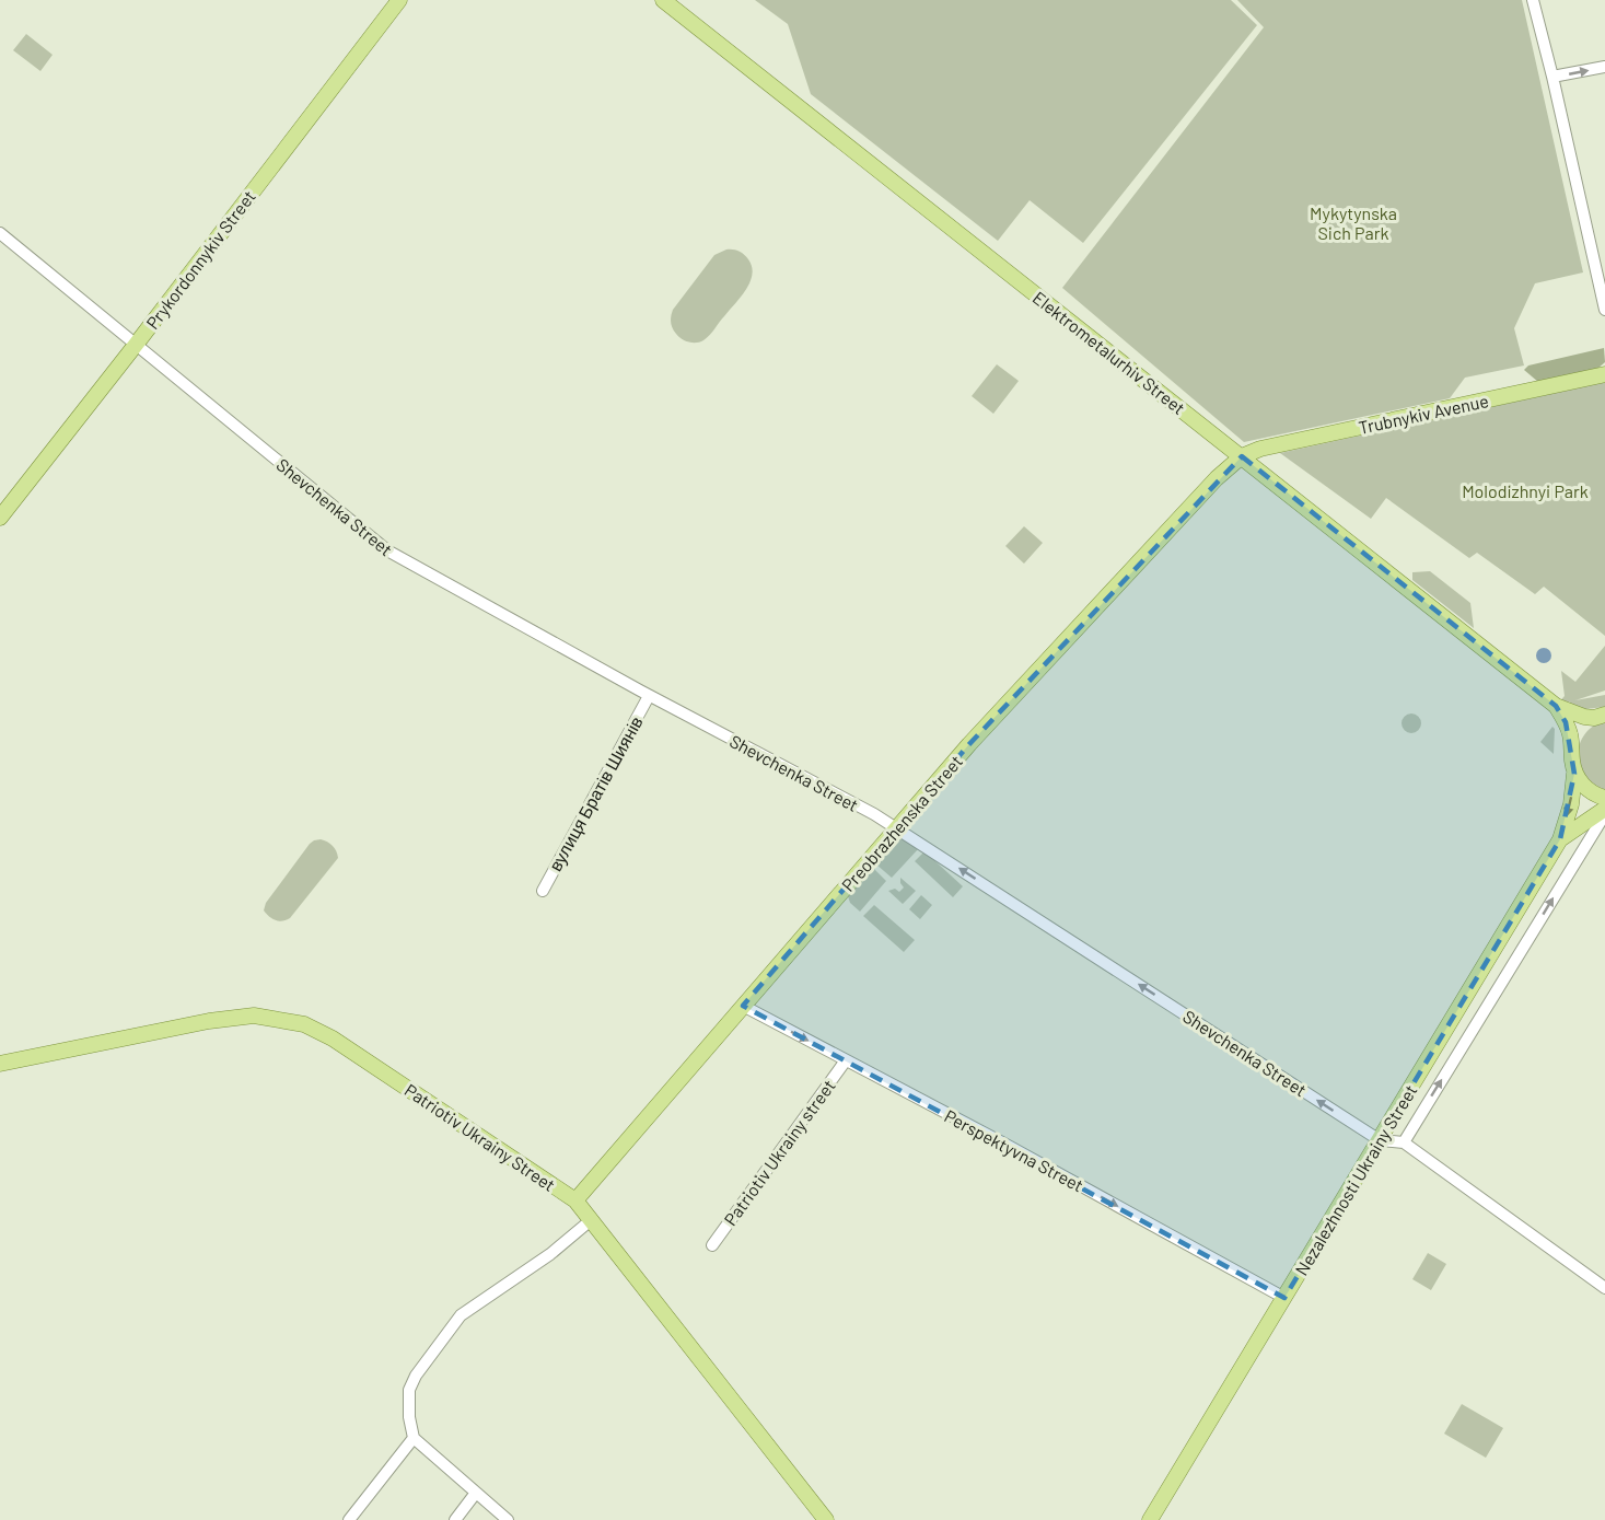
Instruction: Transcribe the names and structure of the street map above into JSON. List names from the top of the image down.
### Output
{
  "streets": {
    "main road": [
      "Prykordonnykiv Street",
      "Elektrometalurhiv Street",
      "Trubnykiv Avenue",
      "Preobrazhenska Street",
      "Patriotiv Ukrainy Street",
      "Nezalezhnosti Ukrainy Street"
    ],
    "street": [
      "Shevchenka Street",
      "вулиця Братів Шиянів",
      "Perspektyvna Street",
      "Patriotiv Ukrainy street"
    ]
  },
  "crossings": [
    ["Prykordonnykiv Street", "Shevchenka Street"],
    ["Elektrometalurhiv Street", "Trubnykiv Avenue"],
    ["Elektrometalurhiv Street", "Preobrazhenska Street"],
    ["Elektrometalurhiv Street", "Nezalezhnosti Ukrainy Street"],
    ["Trubnykiv Avenue", "Preobrazhenska Street"],
    ["Shevchenka Street", "вулиця Братів Шиянів"],
    ["Shevchenka Street", "Preobrazhenska Street"],
    ["Shevchenka Street", "Nezalezhnosti Ukrainy Street"],
    ["Preobrazhenska Street", "Patriotiv Ukrainy Street"],
    ["Preobrazhenska Street", "Perspektyvna Street"],
    ["Perspektyvna Street", "Patriotiv Ukrainy street"],
    ["Perspektyvna Street", "Nezalezhnosti Ukrainy Street"]
  ],
  "one_way": ["Perspektyvna Street"],
  "parks": ["Mykytynska Sich Park", "Molodizhnyi Park"]
}
